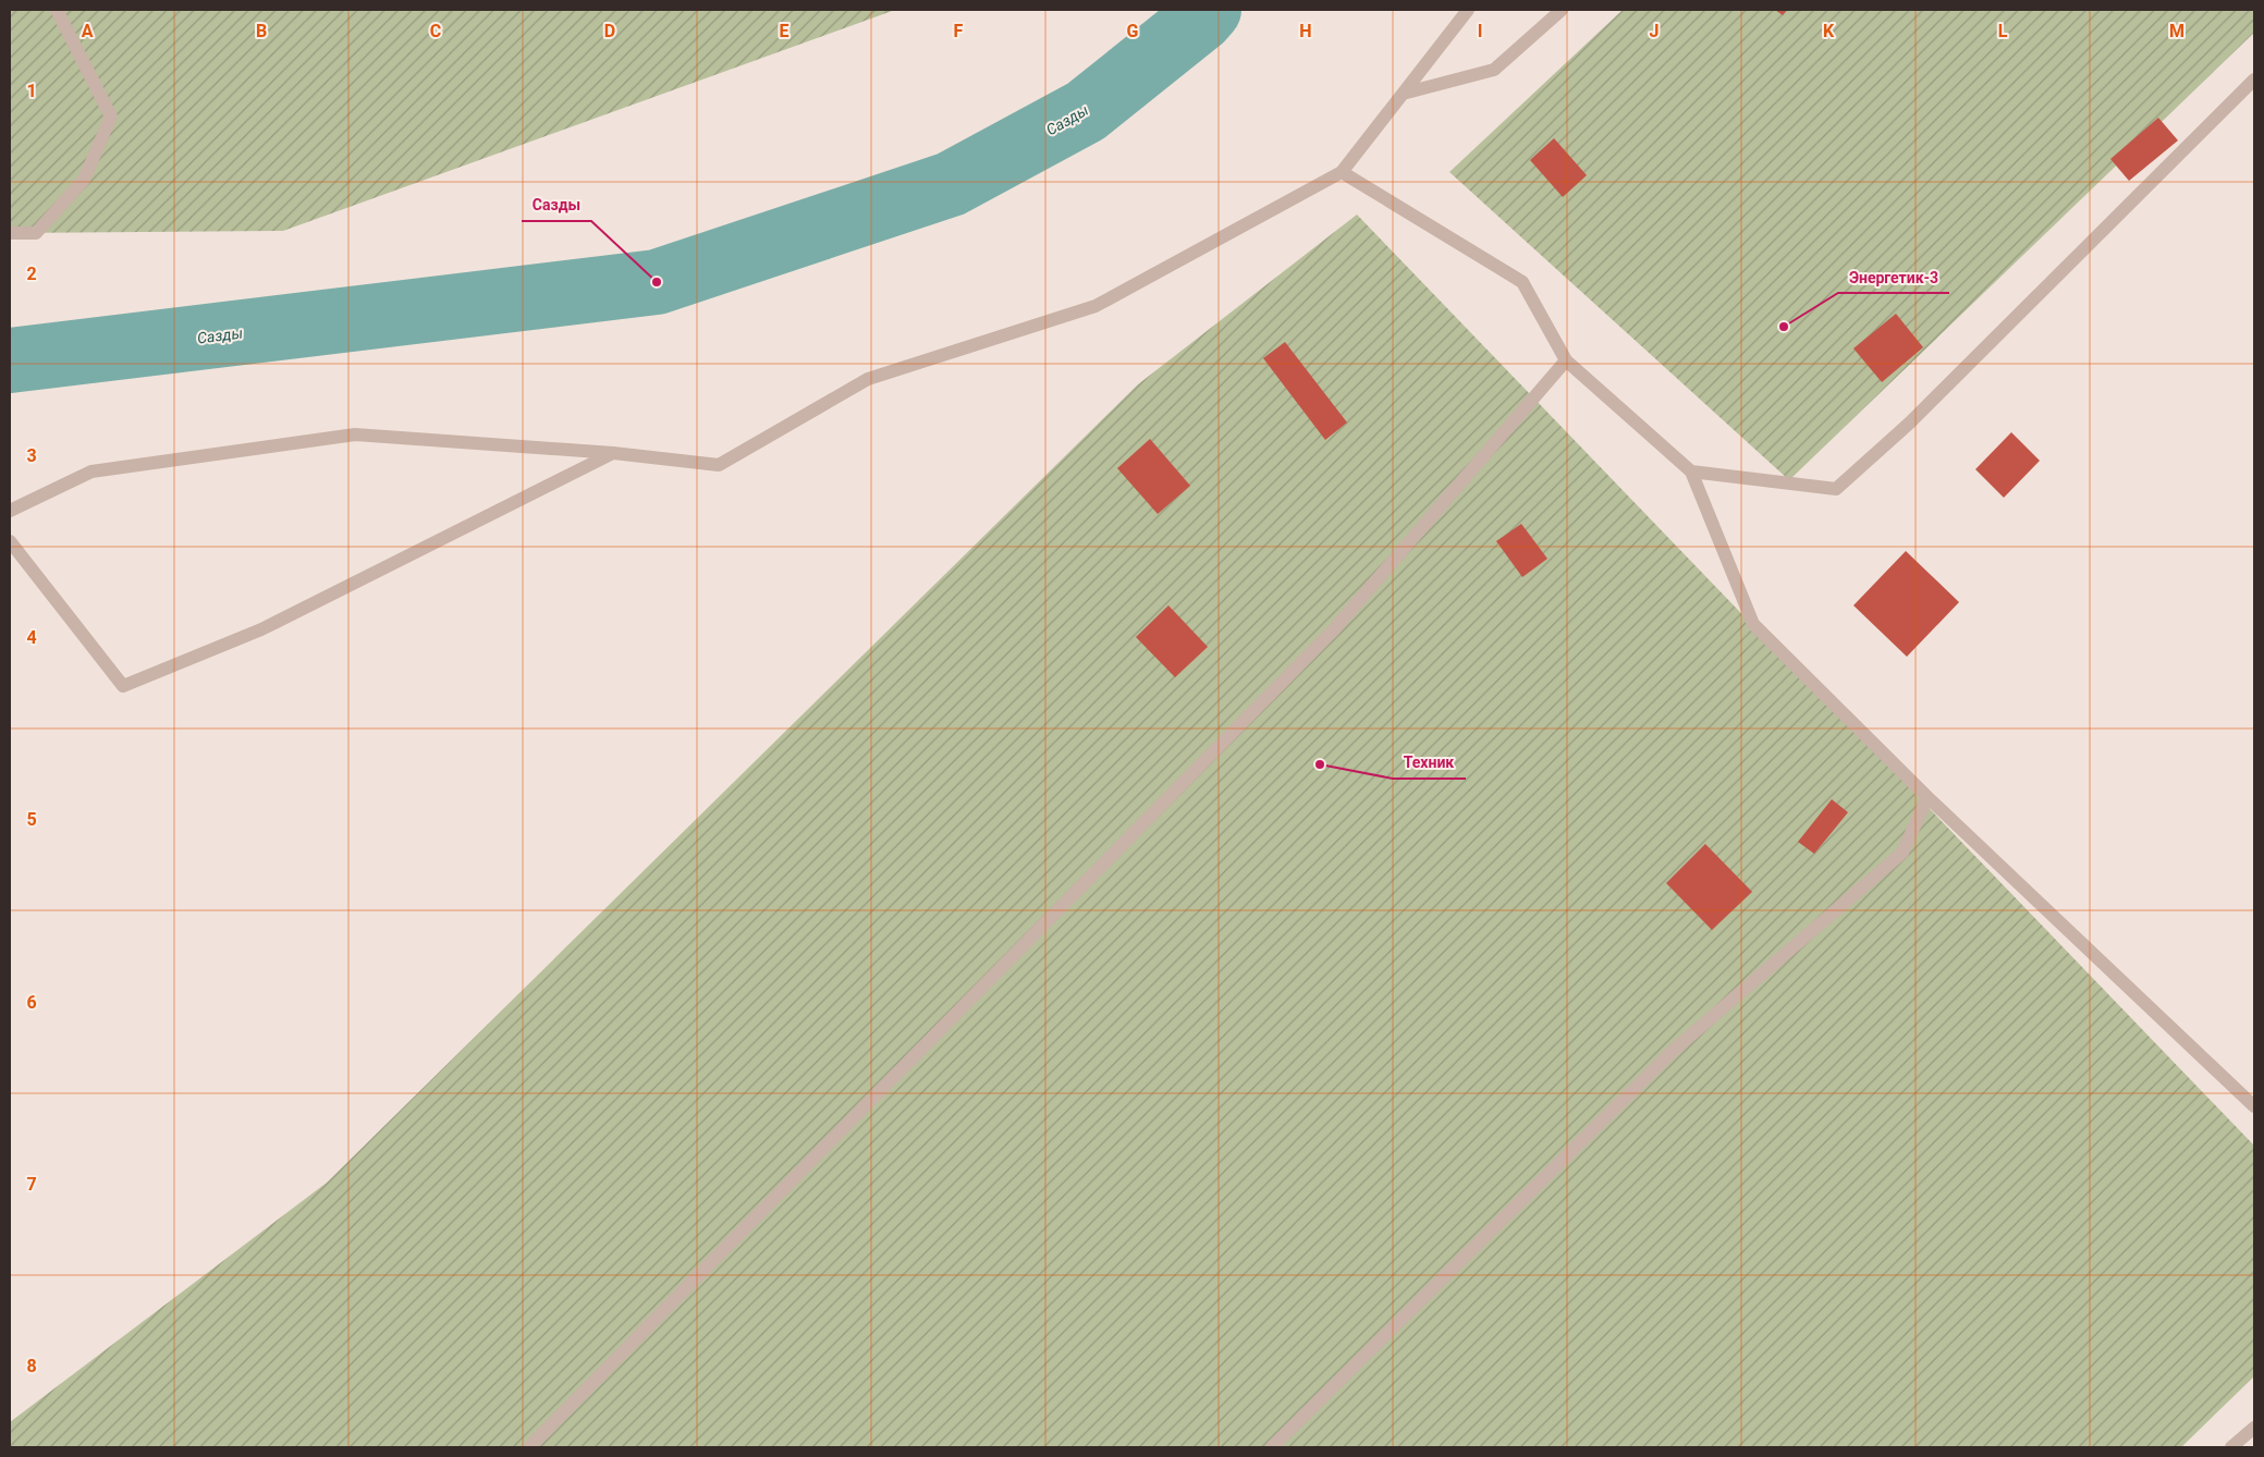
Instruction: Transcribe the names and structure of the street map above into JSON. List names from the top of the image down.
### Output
{
  "water": ["Сазды"],
  "places": ["Сазды", "Энергетик-3", "Техник"],
  "grid": {
    "columns": [
      "A",
      "B",
      "C",
      "D",
      "E",
      "F",
      "G",
      "H",
      "I",
      "J",
      "K",
      "L",
      "M"
    ],
    "rows": [
      "1",
      "2",
      "3",
      "4",
      "5",
      "6",
      "7",
      "8"
    ]
  }
}
